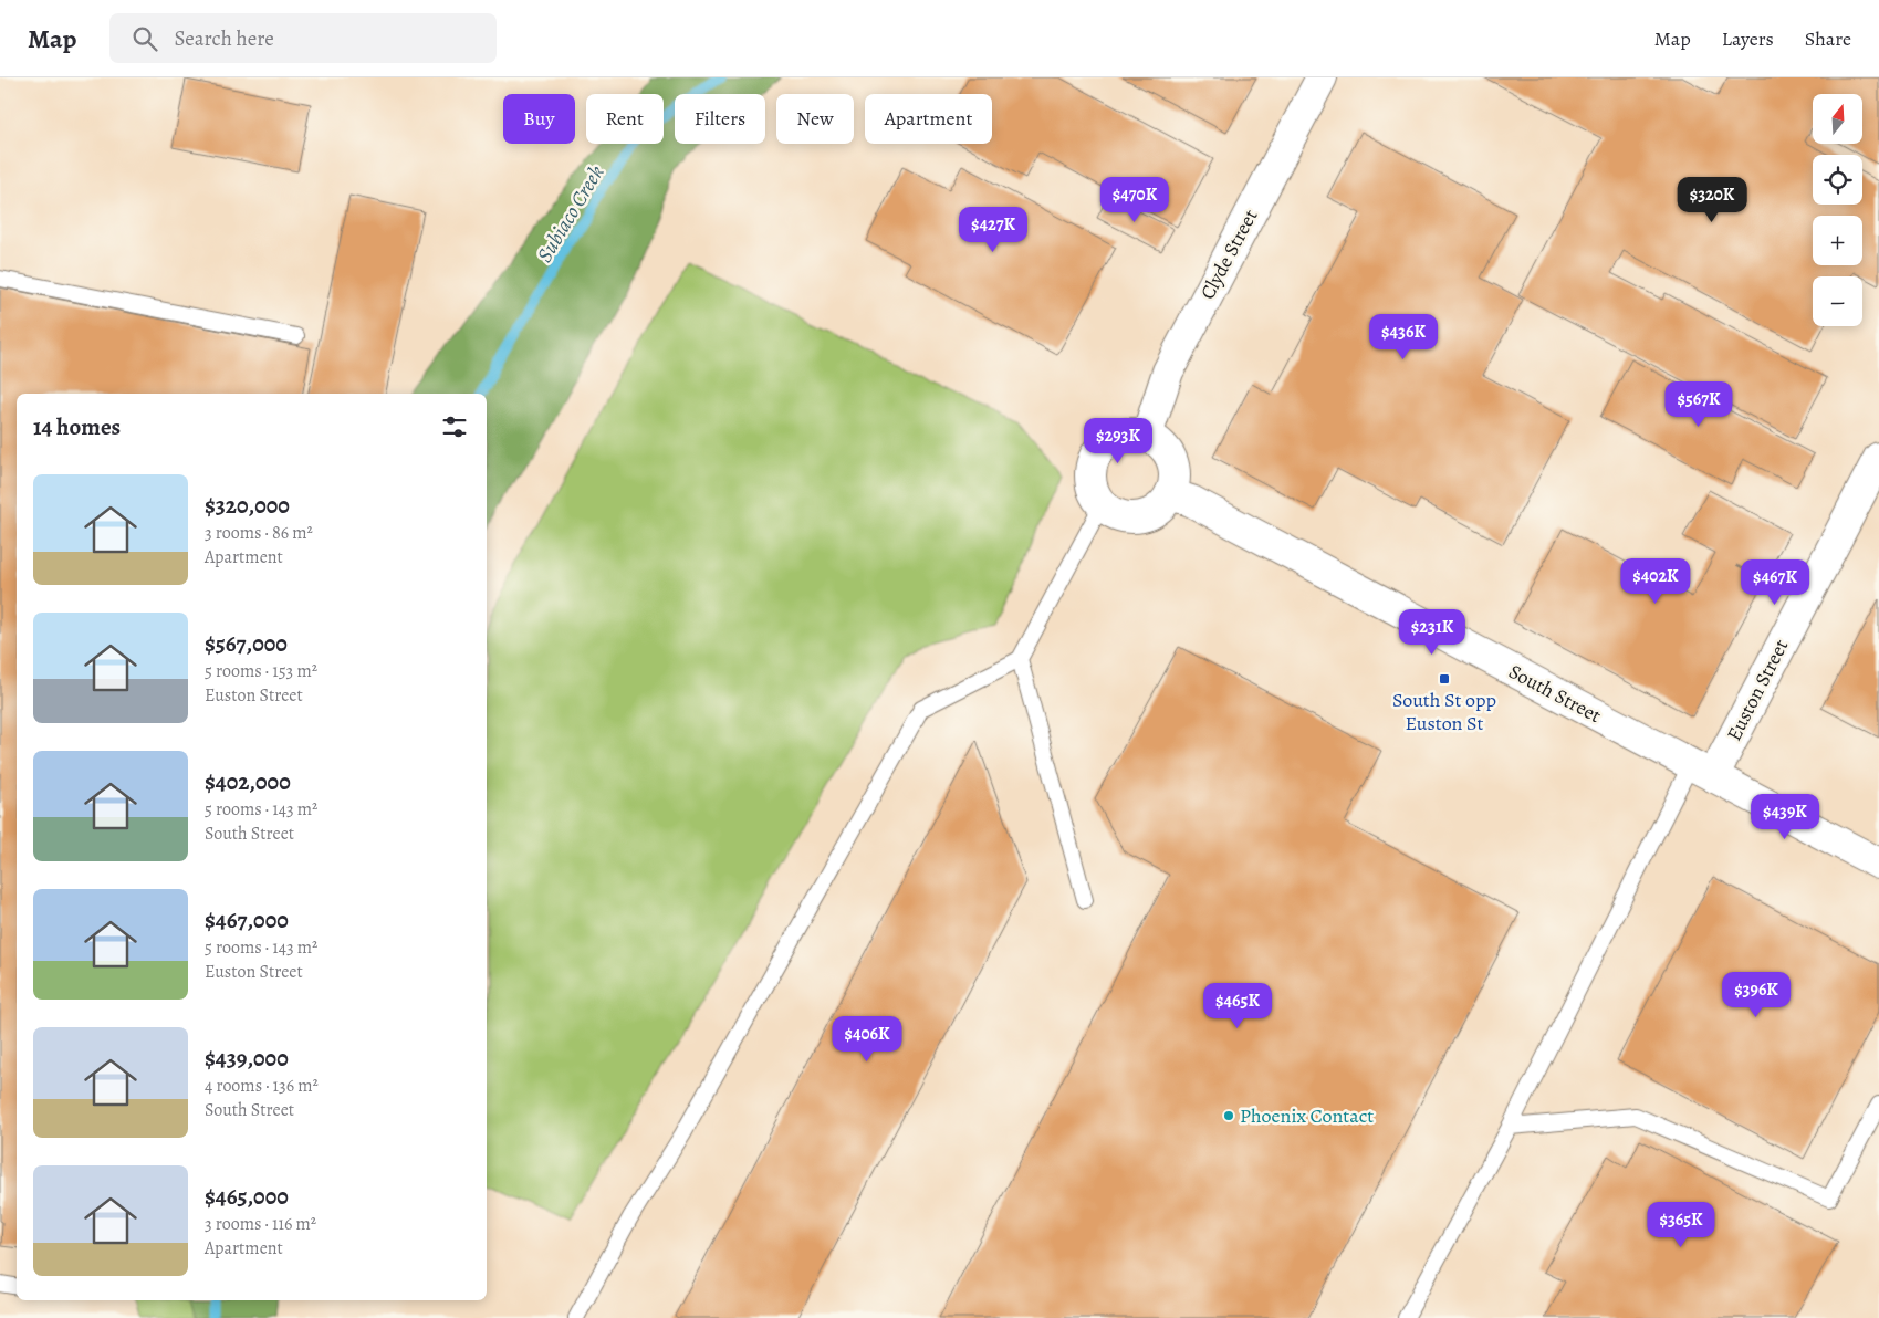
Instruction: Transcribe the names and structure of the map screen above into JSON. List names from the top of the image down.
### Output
{
  "streets": {
    "street": ["Clyde Street", "Euston Street", "South Street"]
  },
  "crossings": [
    ["Clyde Street", "South Street"],
    ["Euston Street", "South Street"]
  ],
  "water": ["Subiaco Creek"],
  "places": {
    "transit": ["South St opp Euston St"],
    "other": ["Phoenix Contact"]
  },
  "north": "top",
  "page": {
    "header": "Map",
    "search": "Search here",
    "nav": ["Map", "Layers", "Share"],
    "map_buttons": ["+", "−"],
    "chip": [
      "Buy",
      "Rent",
      "Filters",
      "New",
      "Apartment"
    ],
    "price": [
      "$470K",
      "$320K",
      "$427K",
      "$436K",
      "$567K",
      "$293K",
      "$402K",
      "$467K",
      "$231K",
      "$439K",
      "$396K",
      "$465K",
      "$406K",
      "$365K"
    ],
    "heading": "14 homes",
    "list": [
      {
        "name": "$320,000",
        "note": "3 rooms · 86 m² · Apartment"
      },
      {
        "name": "$567,000",
        "note": "5 rooms · 153 m² · Euston Street"
      },
      {
        "name": "$402,000",
        "note": "5 rooms · 143 m² · South Street"
      },
      {
        "name": "$467,000",
        "note": "5 rooms · 143 m² · Euston Street"
      },
      {
        "name": "$439,000",
        "note": "4 rooms · 136 m² · South Street"
      },
      {
        "name": "$465,000",
        "note": "3 rooms · 116 m² · Apartment"
      }
    ]
  }
}
